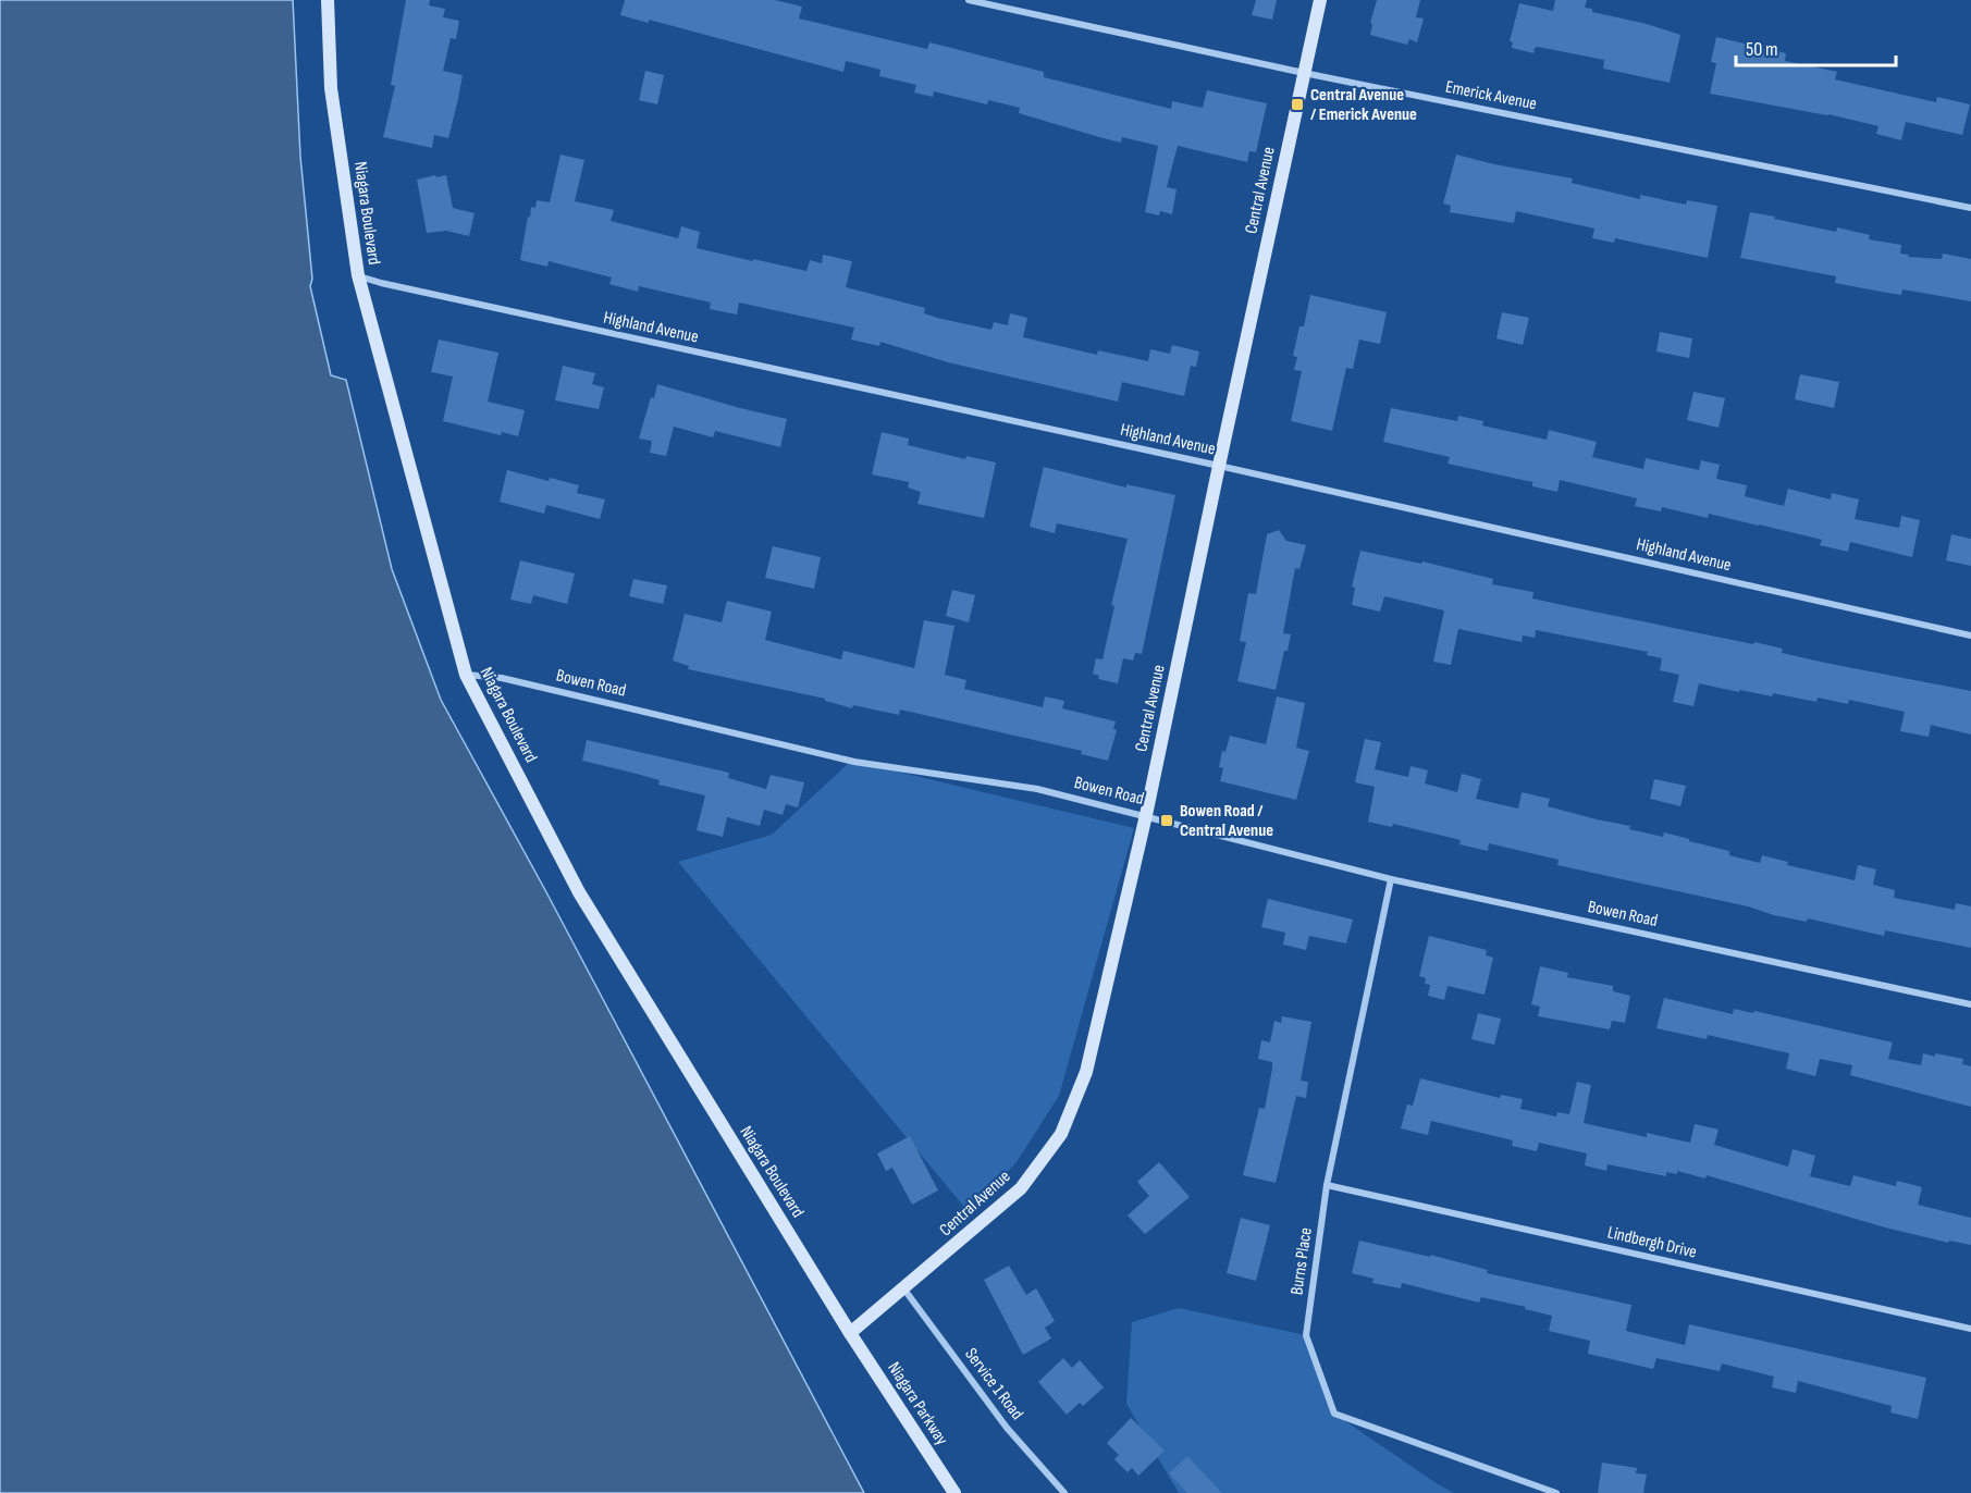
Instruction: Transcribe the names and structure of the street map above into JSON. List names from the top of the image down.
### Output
{
  "streets": {
    "main road": ["Central Avenue", "Niagara Boulevard", "Niagara Parkway"],
    "street": [
      "Emerick Avenue",
      "Highland Avenue",
      "Bowen Road",
      "Lindbergh Drive",
      "Burns Place",
      "Service 1 Road"
    ]
  },
  "crossings": [
    ["Emerick Avenue", "Central Avenue"],
    ["Central Avenue", "Niagara Boulevard"],
    ["Central Avenue", "Highland Avenue"],
    ["Central Avenue", "Bowen Road"],
    ["Central Avenue", "Service 1 Road"],
    ["Central Avenue", "Niagara Parkway"],
    ["Niagara Boulevard", "Highland Avenue"],
    ["Niagara Boulevard", "Bowen Road"],
    ["Niagara Boulevard", "Niagara Parkway"],
    ["Bowen Road", "Burns Place"],
    ["Lindbergh Drive", "Burns Place"]
  ],
  "places": {
    "transit": ["Central Avenue / Emerick Avenue", "Bowen Road / Central Avenue"]
  },
  "scale_bar": "50 m"
}
